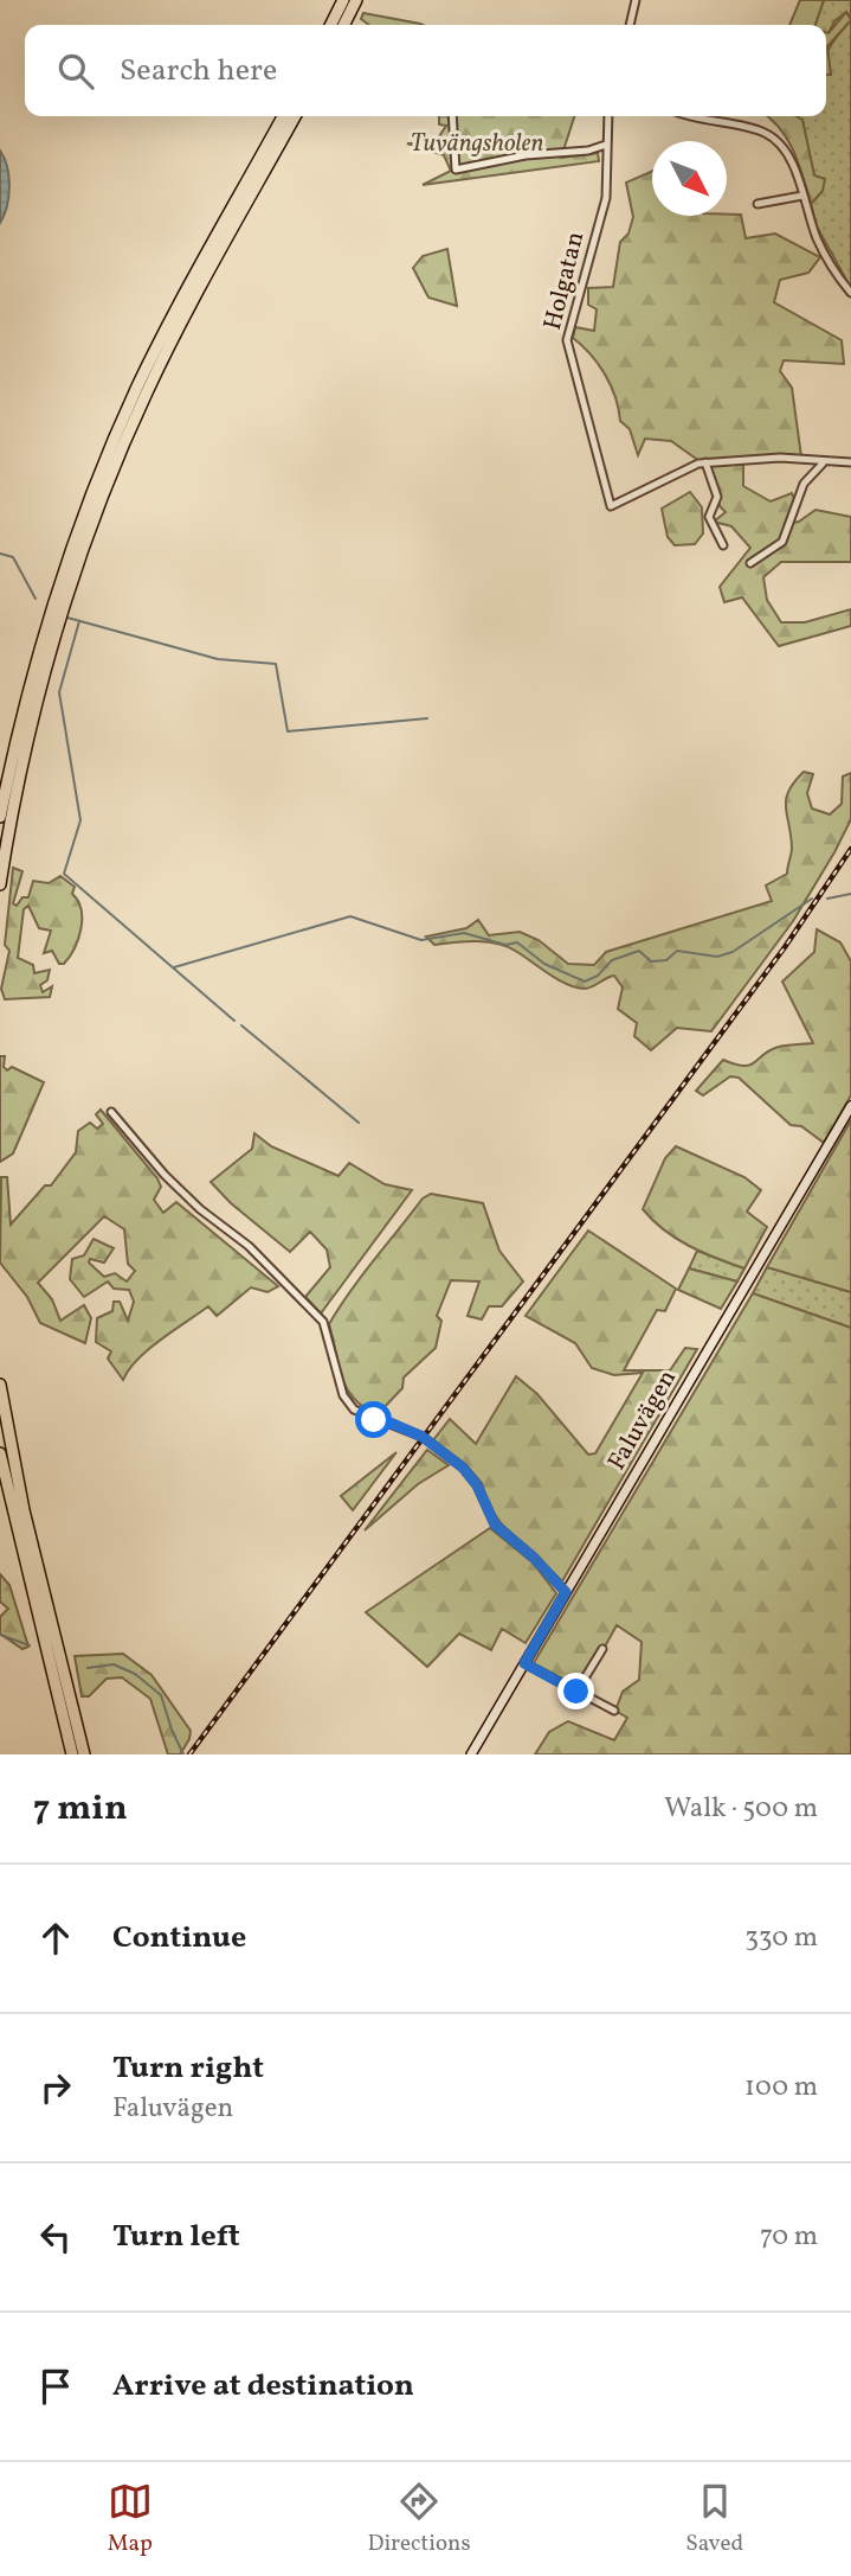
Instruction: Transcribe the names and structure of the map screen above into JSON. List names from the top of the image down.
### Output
{
  "streets": {
    "street": ["Holgatan", "Faluvägen"]
  },
  "parks": ["Tuvängsholen"],
  "north": "bottom right",
  "page": {
    "search": "Search here",
    "heading": ["7 min", "Walk · 500 m"],
    "list": [
      ["Continue", "330 m"],
      ["Turn right", "Faluvägen", "100 m"],
      ["Turn left", "70 m"],
      "Arrive at destination"
    ],
    "nav": ["Map", "Directions", "Saved"]
  }
}
